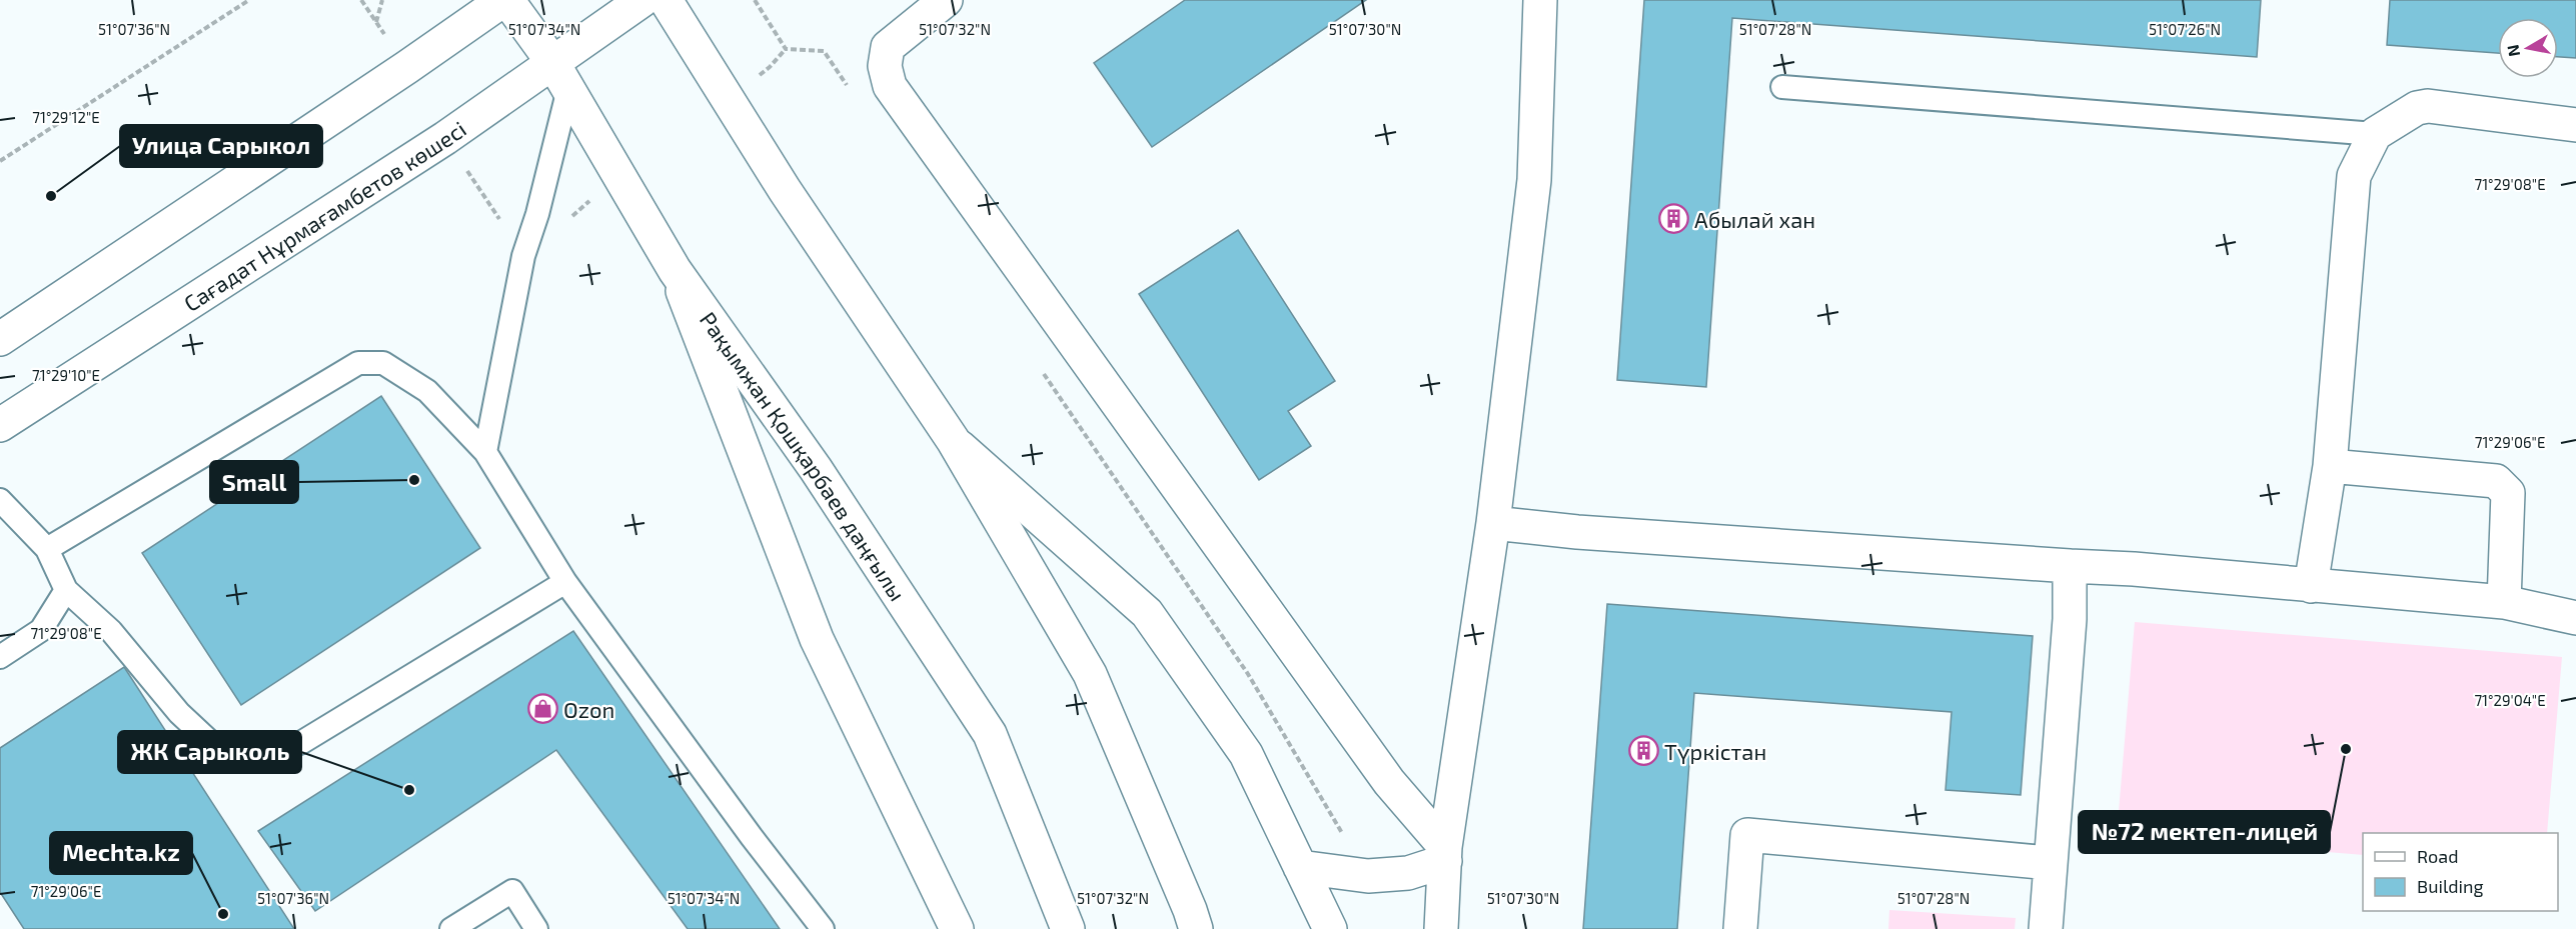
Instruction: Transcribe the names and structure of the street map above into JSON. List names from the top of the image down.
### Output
{
  "streets": {
    "street": ["Сағадат Нұрмағамбетов көшесі", "Рақымжан Қошқарбаев даңғылы"]
  },
  "crossings": [
    ["Сағадат Нұрмағамбетов көшесі", "Рақымжан Қошқарбаев даңғылы"]
  ],
  "places": {
    "other": [
      "Улица Сарыкол",
      "Small",
      "№72 мектеп-лицей",
      "ЖК Сарыколь",
      "Mechta.kz"
    ],
    "building": ["Абылай хан", "Түркістан"],
    "shop": ["Ozon"]
  },
  "legend": ["Road", "Building"],
  "north": "left",
  "coordinates": [
    "51°07'36\"N",
    "51°07'34\"N",
    "51°07'32\"N",
    "51°07'30\"N",
    "51°07'28\"N",
    "51°07'26\"N",
    "71°29'12\"E",
    "71°29'08\"E",
    "71°29'10\"E",
    "71°29'06\"E",
    "71°29'04\"E"
  ]
}
